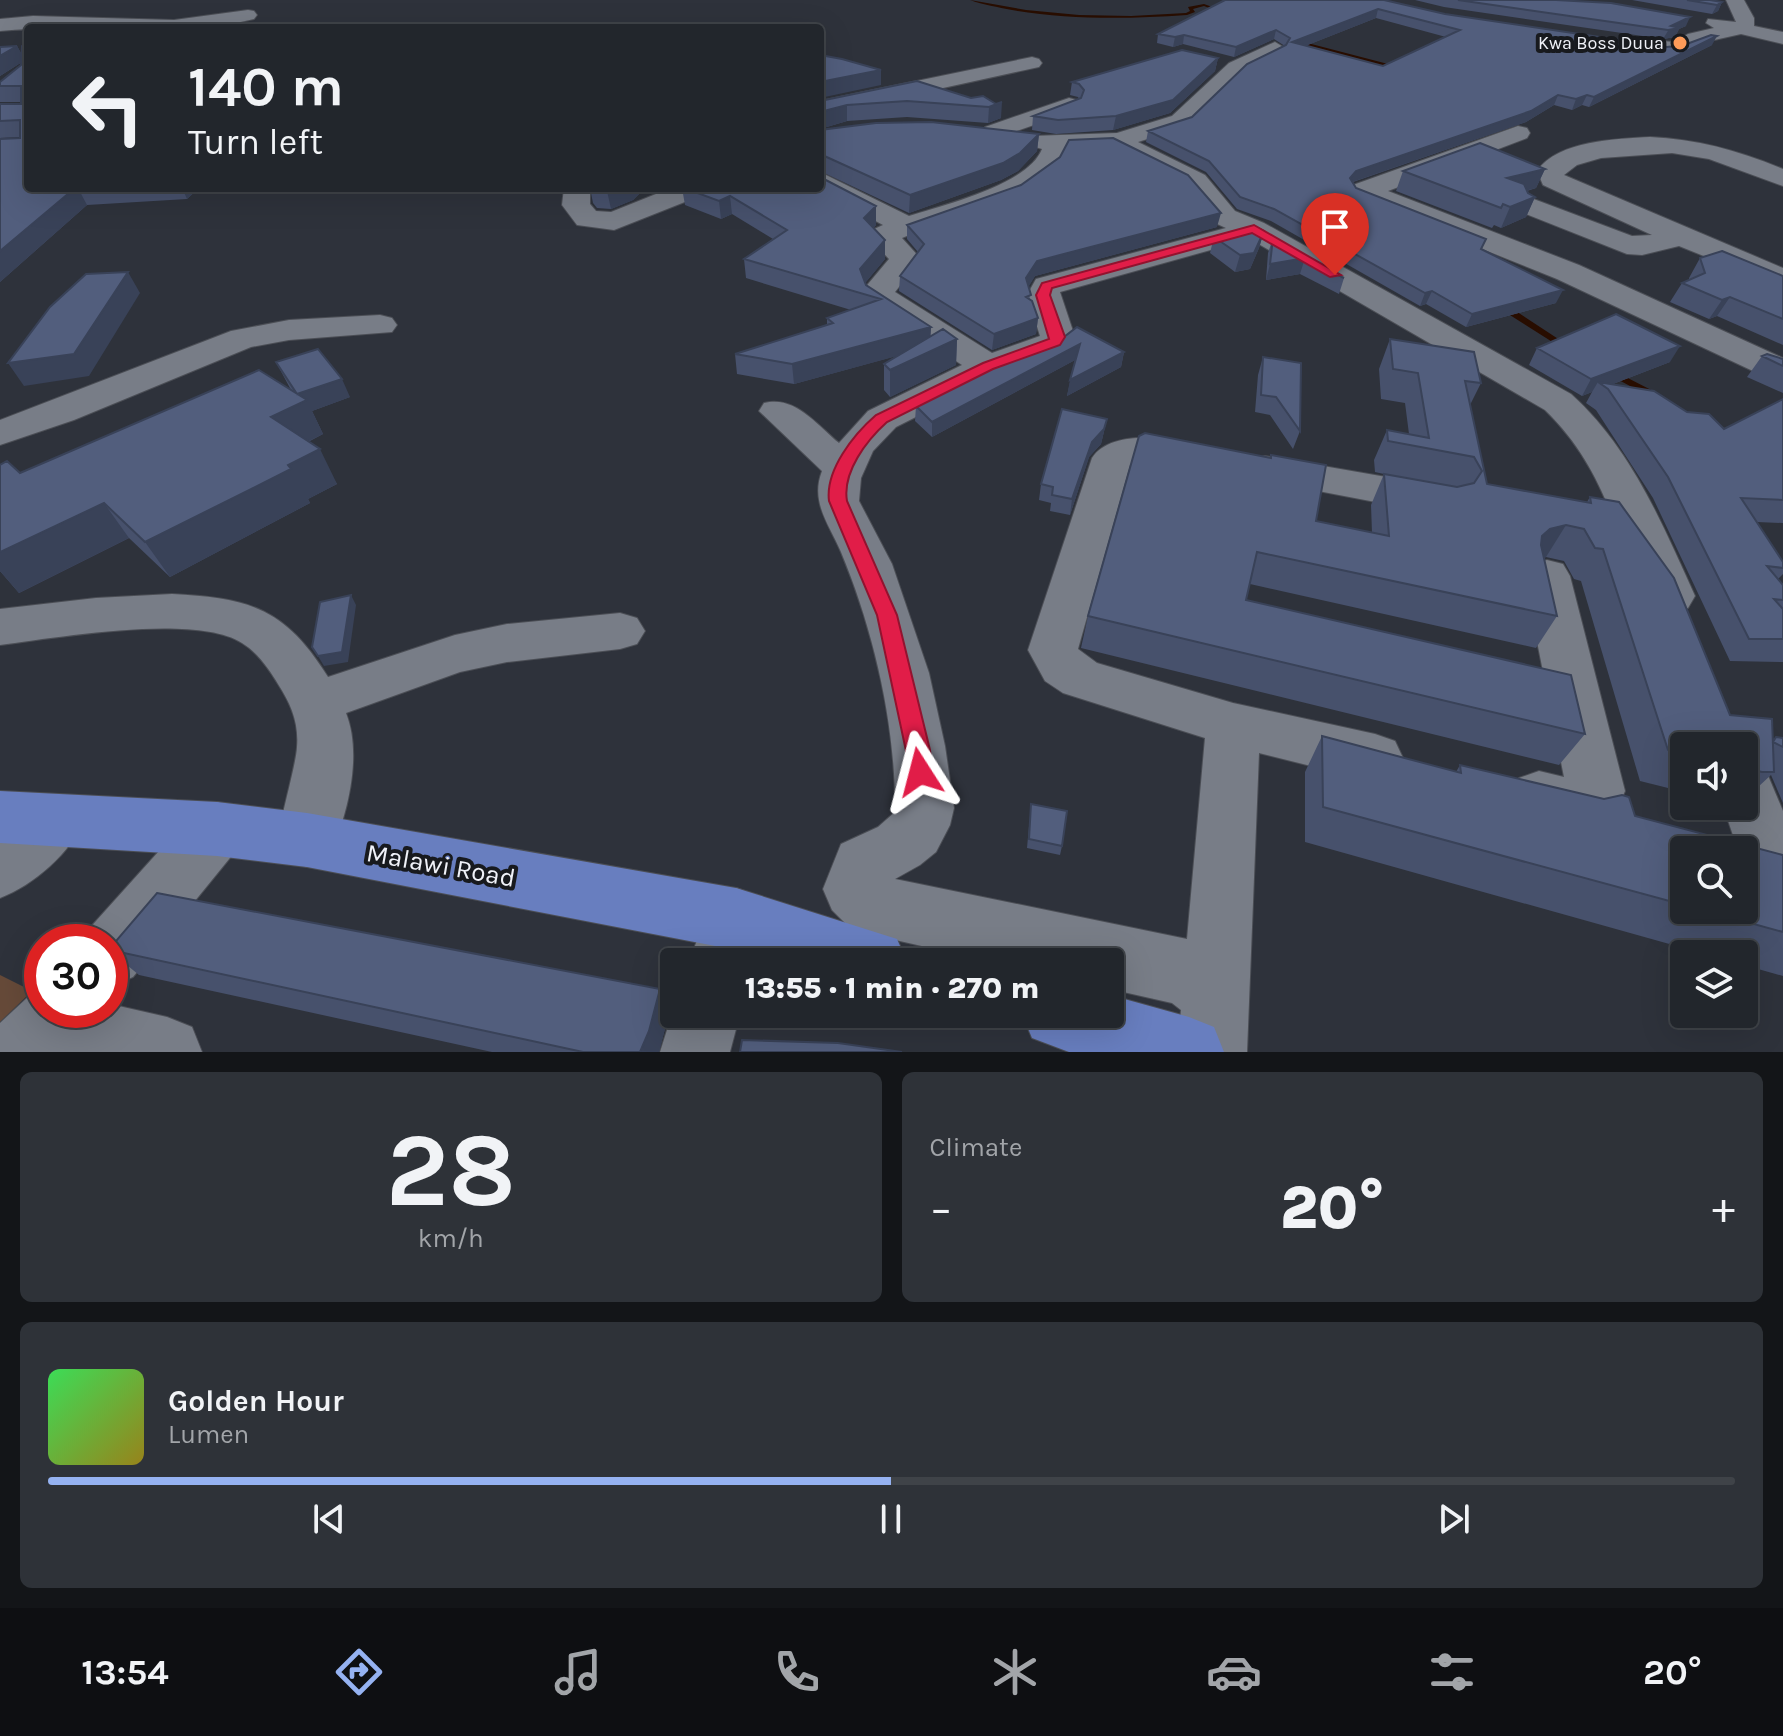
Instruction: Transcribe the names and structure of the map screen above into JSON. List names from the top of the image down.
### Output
{
  "streets": {
    "main road": ["Malawi Road"]
  },
  "places": ["Kwa Boss Duua"],
  "page": {
    "turn": ["140 m", "Turn left"],
    "limit": "30",
    "trip": "13:55 · 1 min · 270 m",
    "tile": [
      ["28", "km/h"],
      "Climate"
    ],
    "heat": ["−", "20°", "+"],
    "song": ["Golden Hour", "Lumen"],
    "tabs": ["13:54", "20°"]
  }
}
